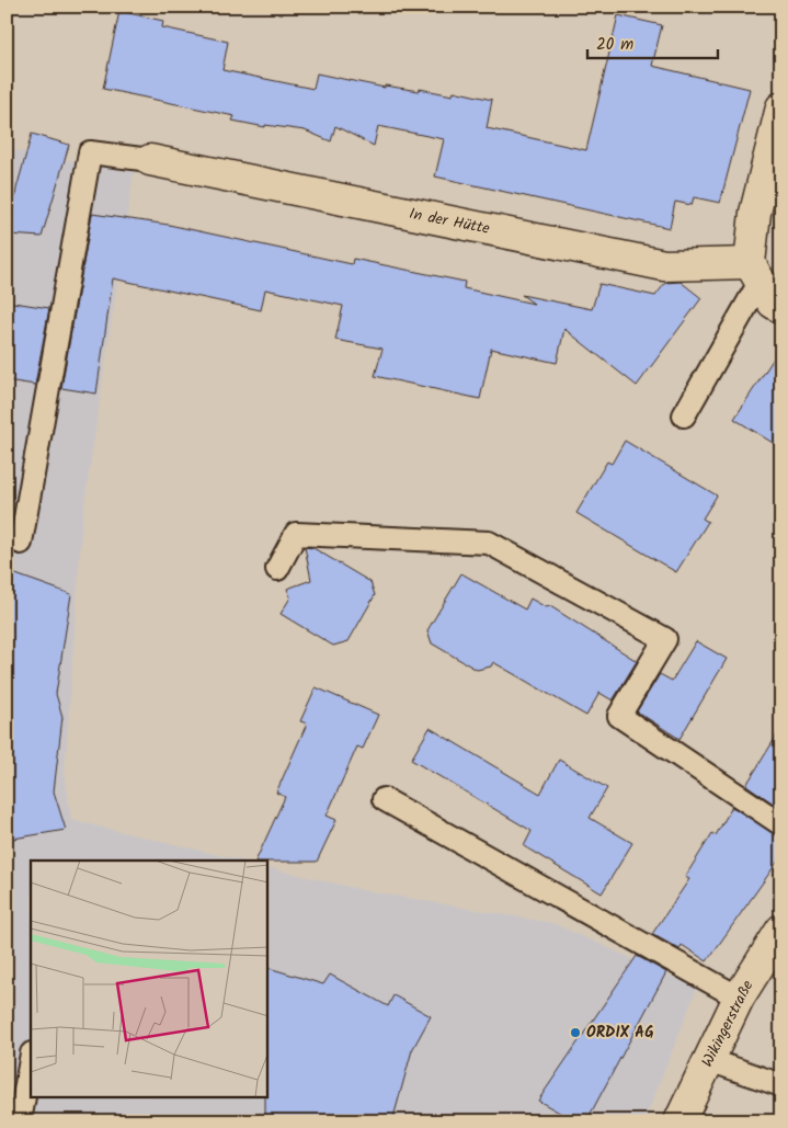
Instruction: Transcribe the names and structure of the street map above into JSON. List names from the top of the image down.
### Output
{
  "streets": {
    "street": ["In der Hütte", "Wikingerstraße"]
  },
  "places": ["ORDIX AG"],
  "scale_bar": "20 m"
}
